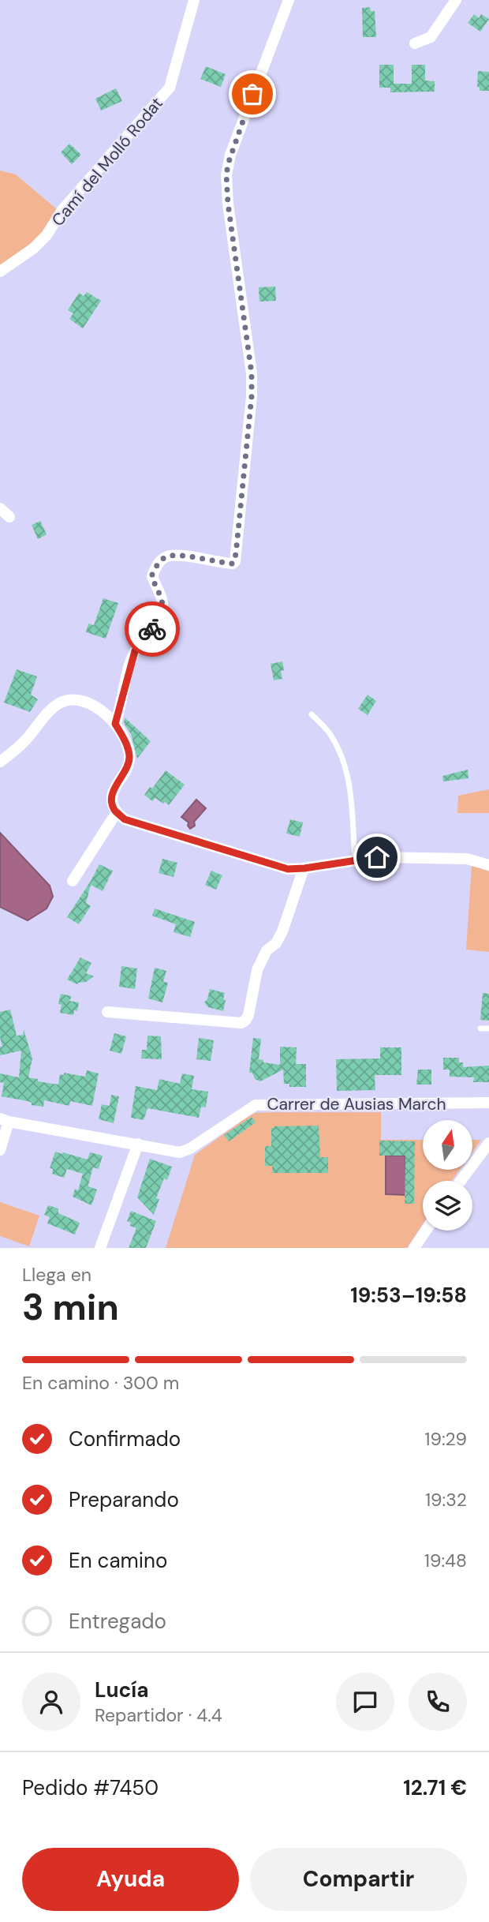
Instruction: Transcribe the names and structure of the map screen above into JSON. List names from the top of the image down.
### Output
{
  "streets": {
    "street": ["Camí del Molló Rodat", "Carrer de Ausias March"]
  },
  "north": "top",
  "page": {
    "heading": ["3 min", "Llega en", "19:53–19:58"],
    "panel": [
      "Lucía",
      "Repartidor · 4.4",
      "Pedido #7450",
      "12.71 €"
    ],
    "bar": "En camino · 300 m",
    "list": [
      ["Confirmado", "19:29"],
      ["Preparando", "19:32"],
      ["En camino", "19:48"],
      "Entregado"
    ],
    "buttons": ["Ayuda", "Compartir"]
  }
}
